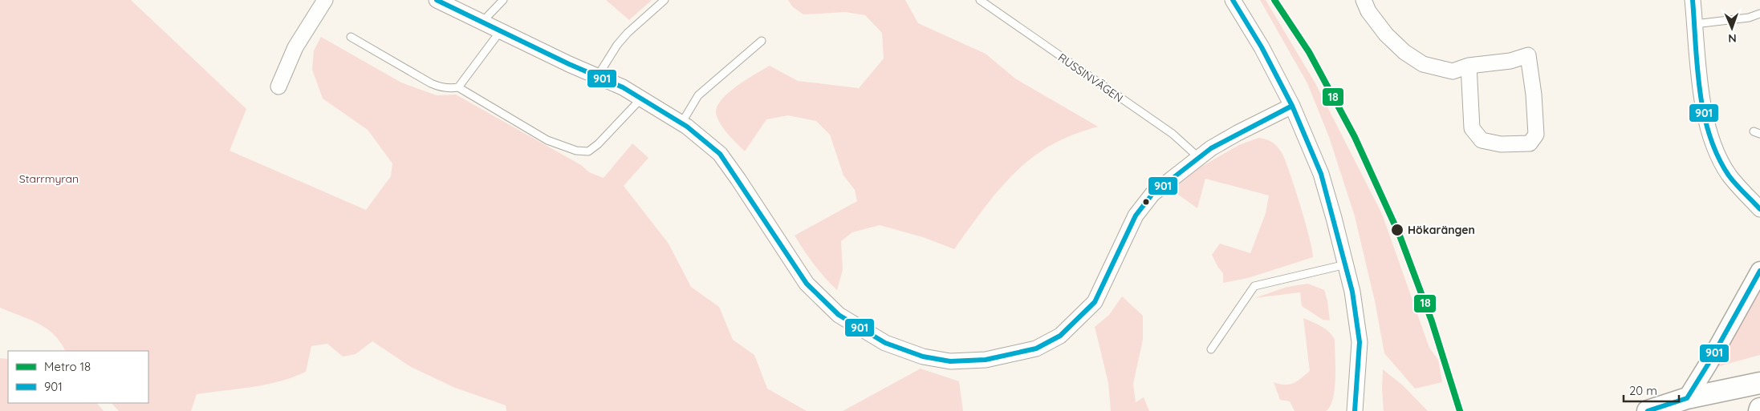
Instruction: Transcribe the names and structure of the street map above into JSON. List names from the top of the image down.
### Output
{
  "streets": {
    "lane": ["RUSSINVÄGEN"]
  },
  "parks": ["Starrmyran"],
  "places": ["Hökarängen"],
  "lines": ["metro line 18", "transit line 901"],
  "legend": ["Metro 18", "901"],
  "scale_bar": "20 m",
  "north": "bottom"
}
